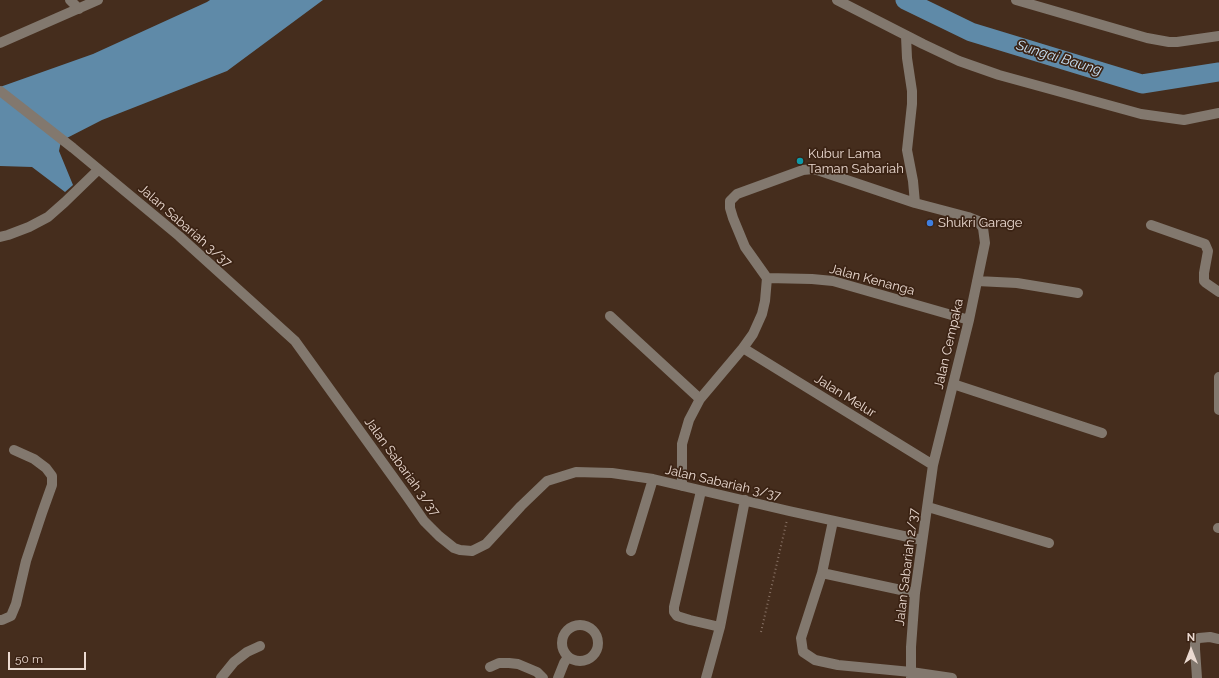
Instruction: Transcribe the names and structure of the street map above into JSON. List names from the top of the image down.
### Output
{
  "streets": {
    "street": [
      "Jalan Sabariah 3/37",
      "Jalan Kenanga",
      "Jalan Cempaka",
      "Jalan Melur",
      "Jalan Sabariah 2/37"
    ]
  },
  "crossings": [
    ["Jalan Sabariah 3/37", "Jalan Sabariah 2/37"],
    ["Jalan Kenanga", "Jalan Cempaka"],
    ["Jalan Cempaka", "Jalan Melur"],
    ["Jalan Cempaka", "Jalan Sabariah 2/37"],
    ["Jalan Melur", "Jalan Sabariah 2/37"]
  ],
  "water": ["Sungai Baung"],
  "places": ["Kubur Lama Taman Sabariah", "Shukri Garage"],
  "scale_bar": "50 m",
  "north": "top"
}
